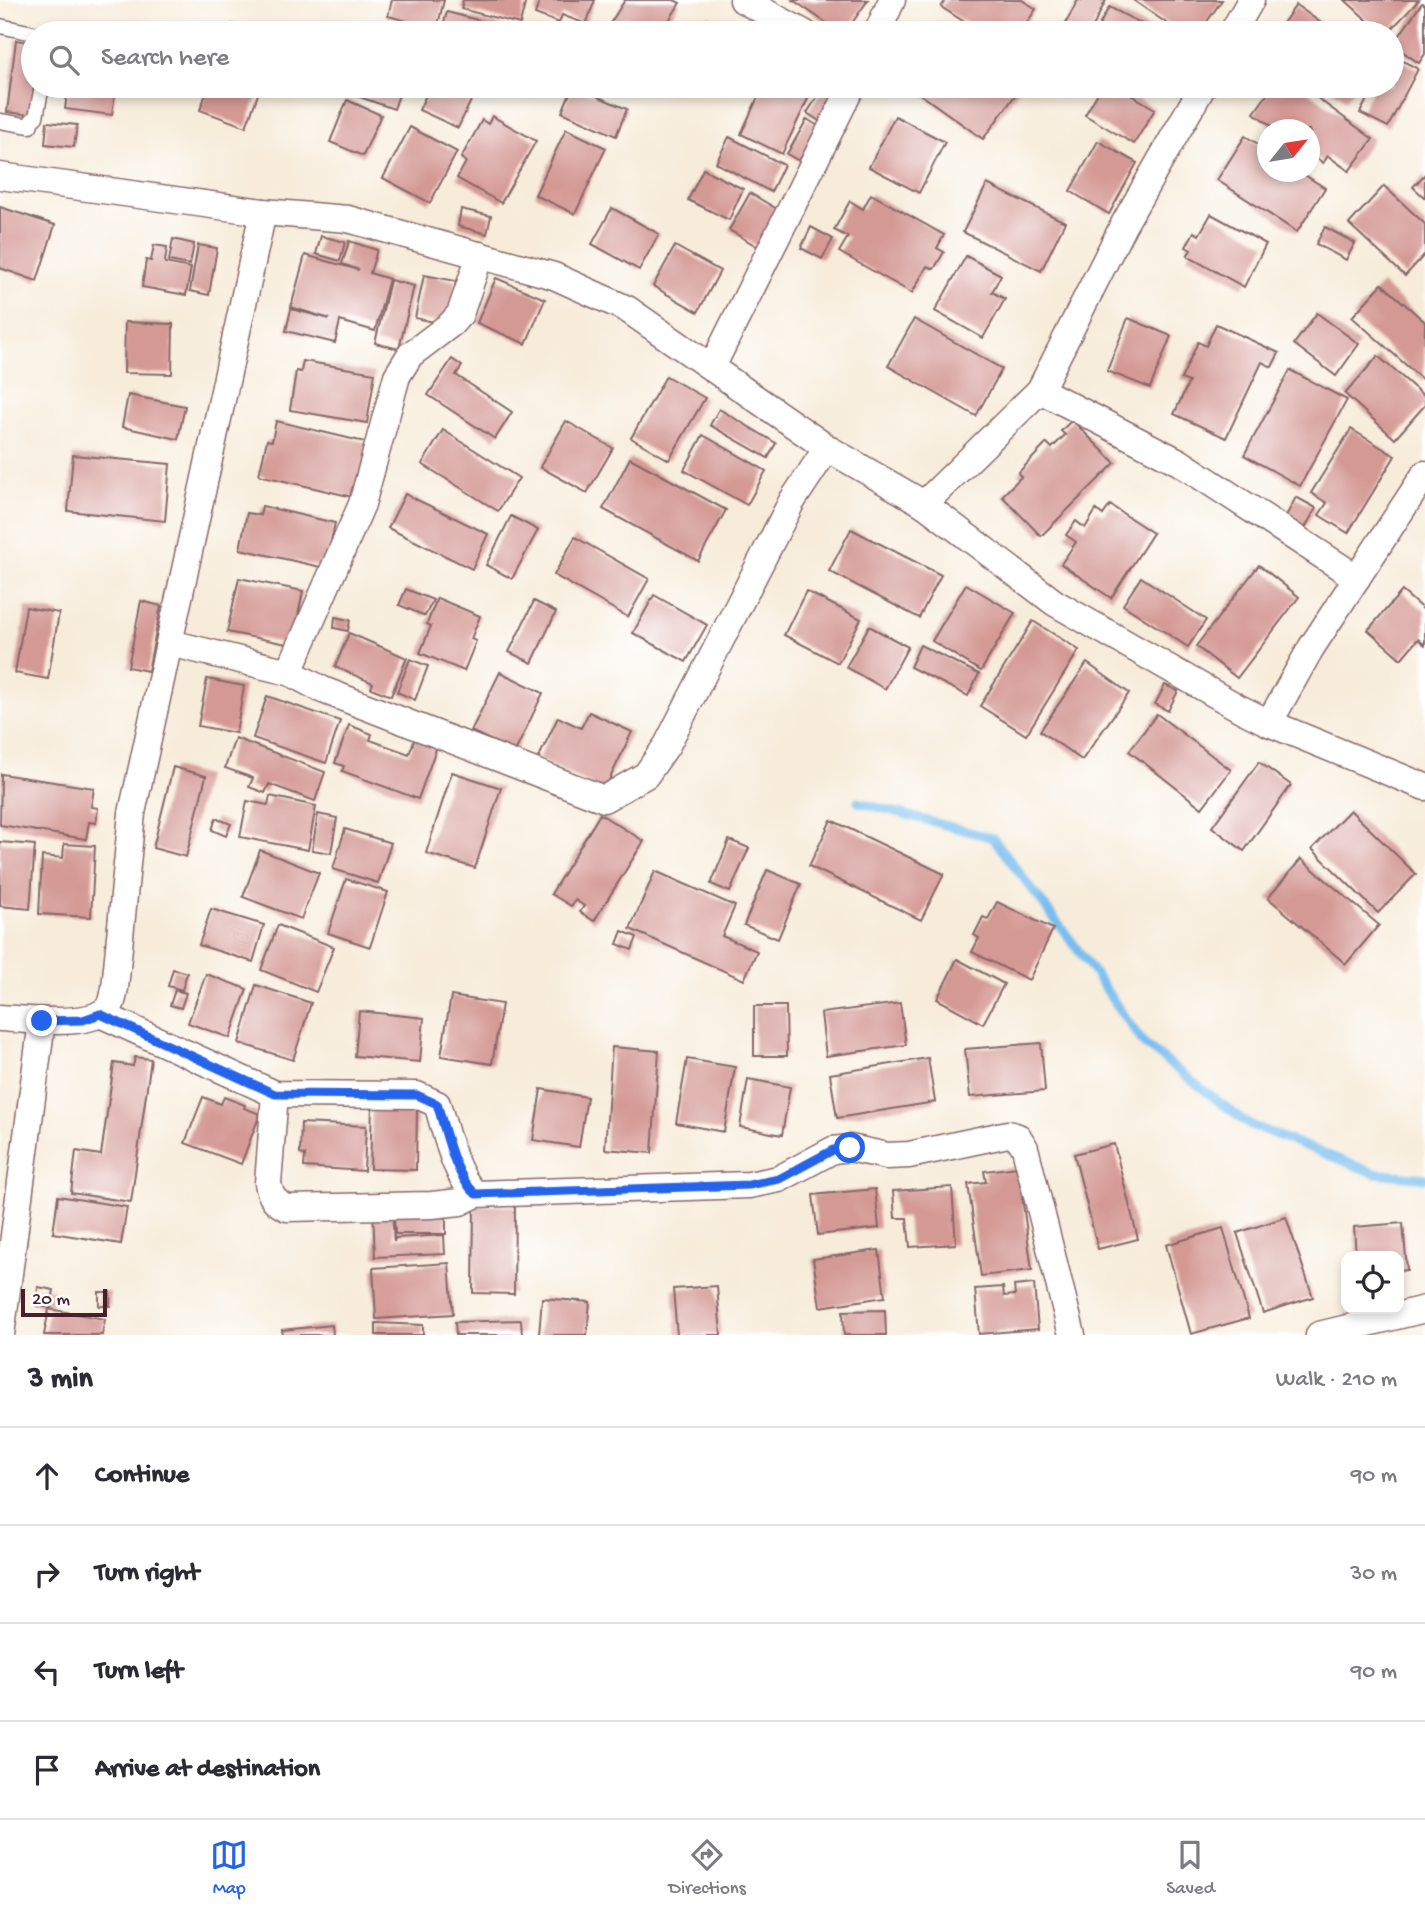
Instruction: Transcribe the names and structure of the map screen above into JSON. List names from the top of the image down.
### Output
{
  "scale_bar": "20 m",
  "north": "top right",
  "page": {
    "search": "Search here",
    "scale": "20 m",
    "heading": ["3 min", "Walk · 210 m"],
    "list": [
      ["Continue", "90 m"],
      ["Turn right", "30 m"],
      ["Turn left", "90 m"],
      "Arrive at destination"
    ],
    "nav": ["Map", "Directions", "Saved"]
  }
}
